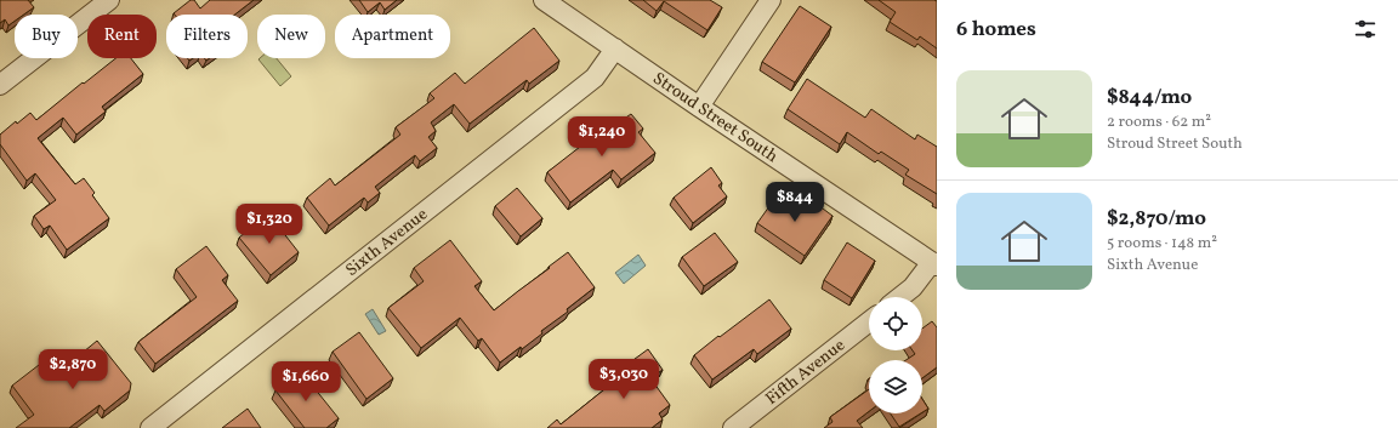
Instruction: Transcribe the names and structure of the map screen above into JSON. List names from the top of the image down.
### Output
{
  "streets": {
    "street": ["Stroud Street South", "Sixth Avenue", "Fifth Avenue"]
  },
  "crossings": [
    ["Stroud Street South", "Sixth Avenue"]
  ],
  "page": {
    "heading": "6 homes",
    "chip": [
      "Buy",
      "Rent",
      "Filters",
      "New",
      "Apartment"
    ],
    "list": [
      {
        "name": "$844/mo",
        "note": "2 rooms · 62 m² · Stroud Street South"
      },
      {
        "name": "$2,870/mo",
        "note": "5 rooms · 148 m² · Sixth Avenue"
      }
    ],
    "price": [
      "$1,240",
      "$844",
      "$1,320",
      "$2,870",
      "$3,030",
      "$1,660"
    ]
  }
}
